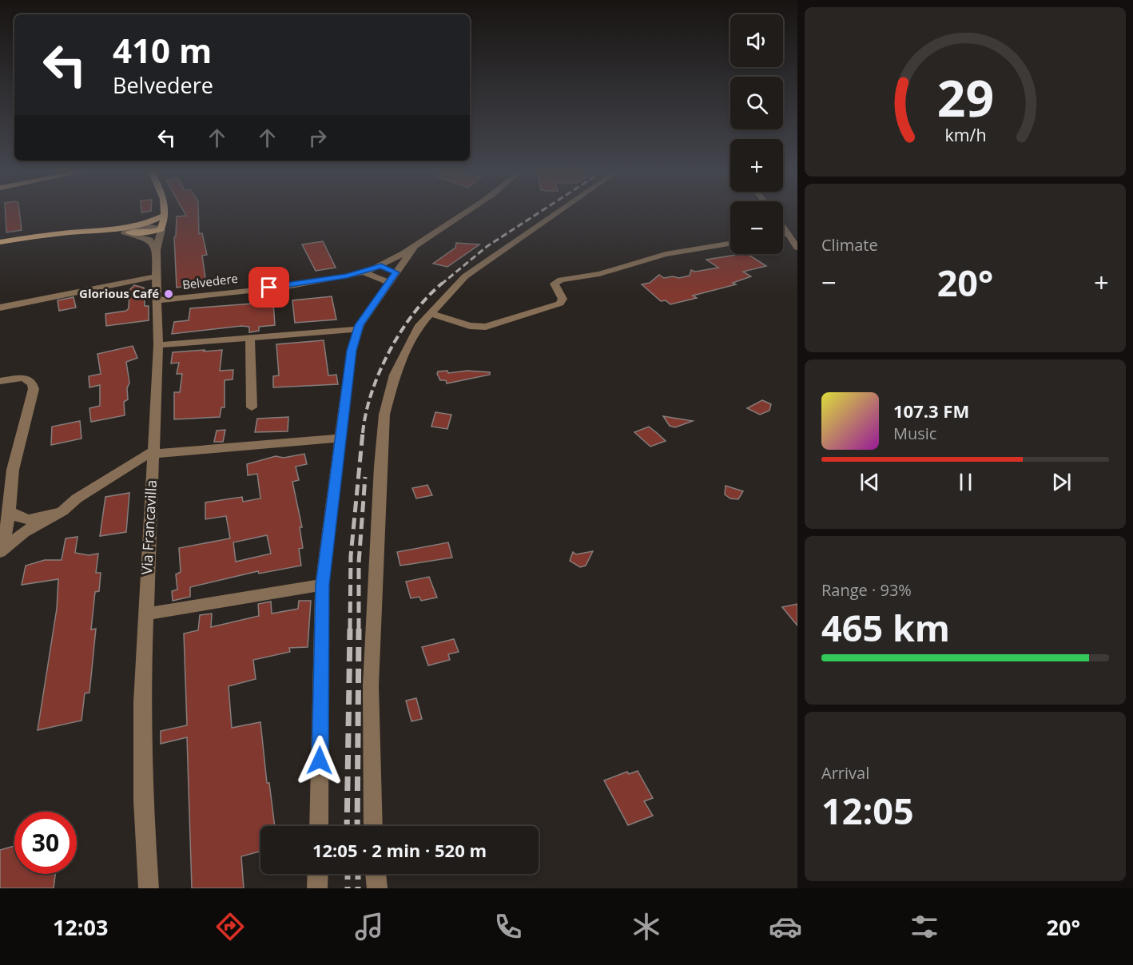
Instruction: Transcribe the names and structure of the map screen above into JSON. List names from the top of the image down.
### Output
{
  "streets": {
    "main road": ["Via Francavilla"],
    "street": ["Belvedere"]
  },
  "crossings": [
    ["Belvedere", "Via Francavilla"]
  ],
  "places": ["Glorious Café"],
  "page": {
    "map_buttons": ["+", "−"],
    "turn": ["410 m", "Belvedere"],
    "tile": [
      "Climate",
      ["Range · 93%", "465 km"],
      ["Arrival", "12:05"]
    ],
    "heat": ["−", "20°", "+"],
    "song": ["107.3 FM", "Music"],
    "limit": "30",
    "trip": "12:05 · 2 min · 520 m",
    "tabs": ["12:03", "20°"],
    "gauge": ["29", "km/h"]
  }
}
